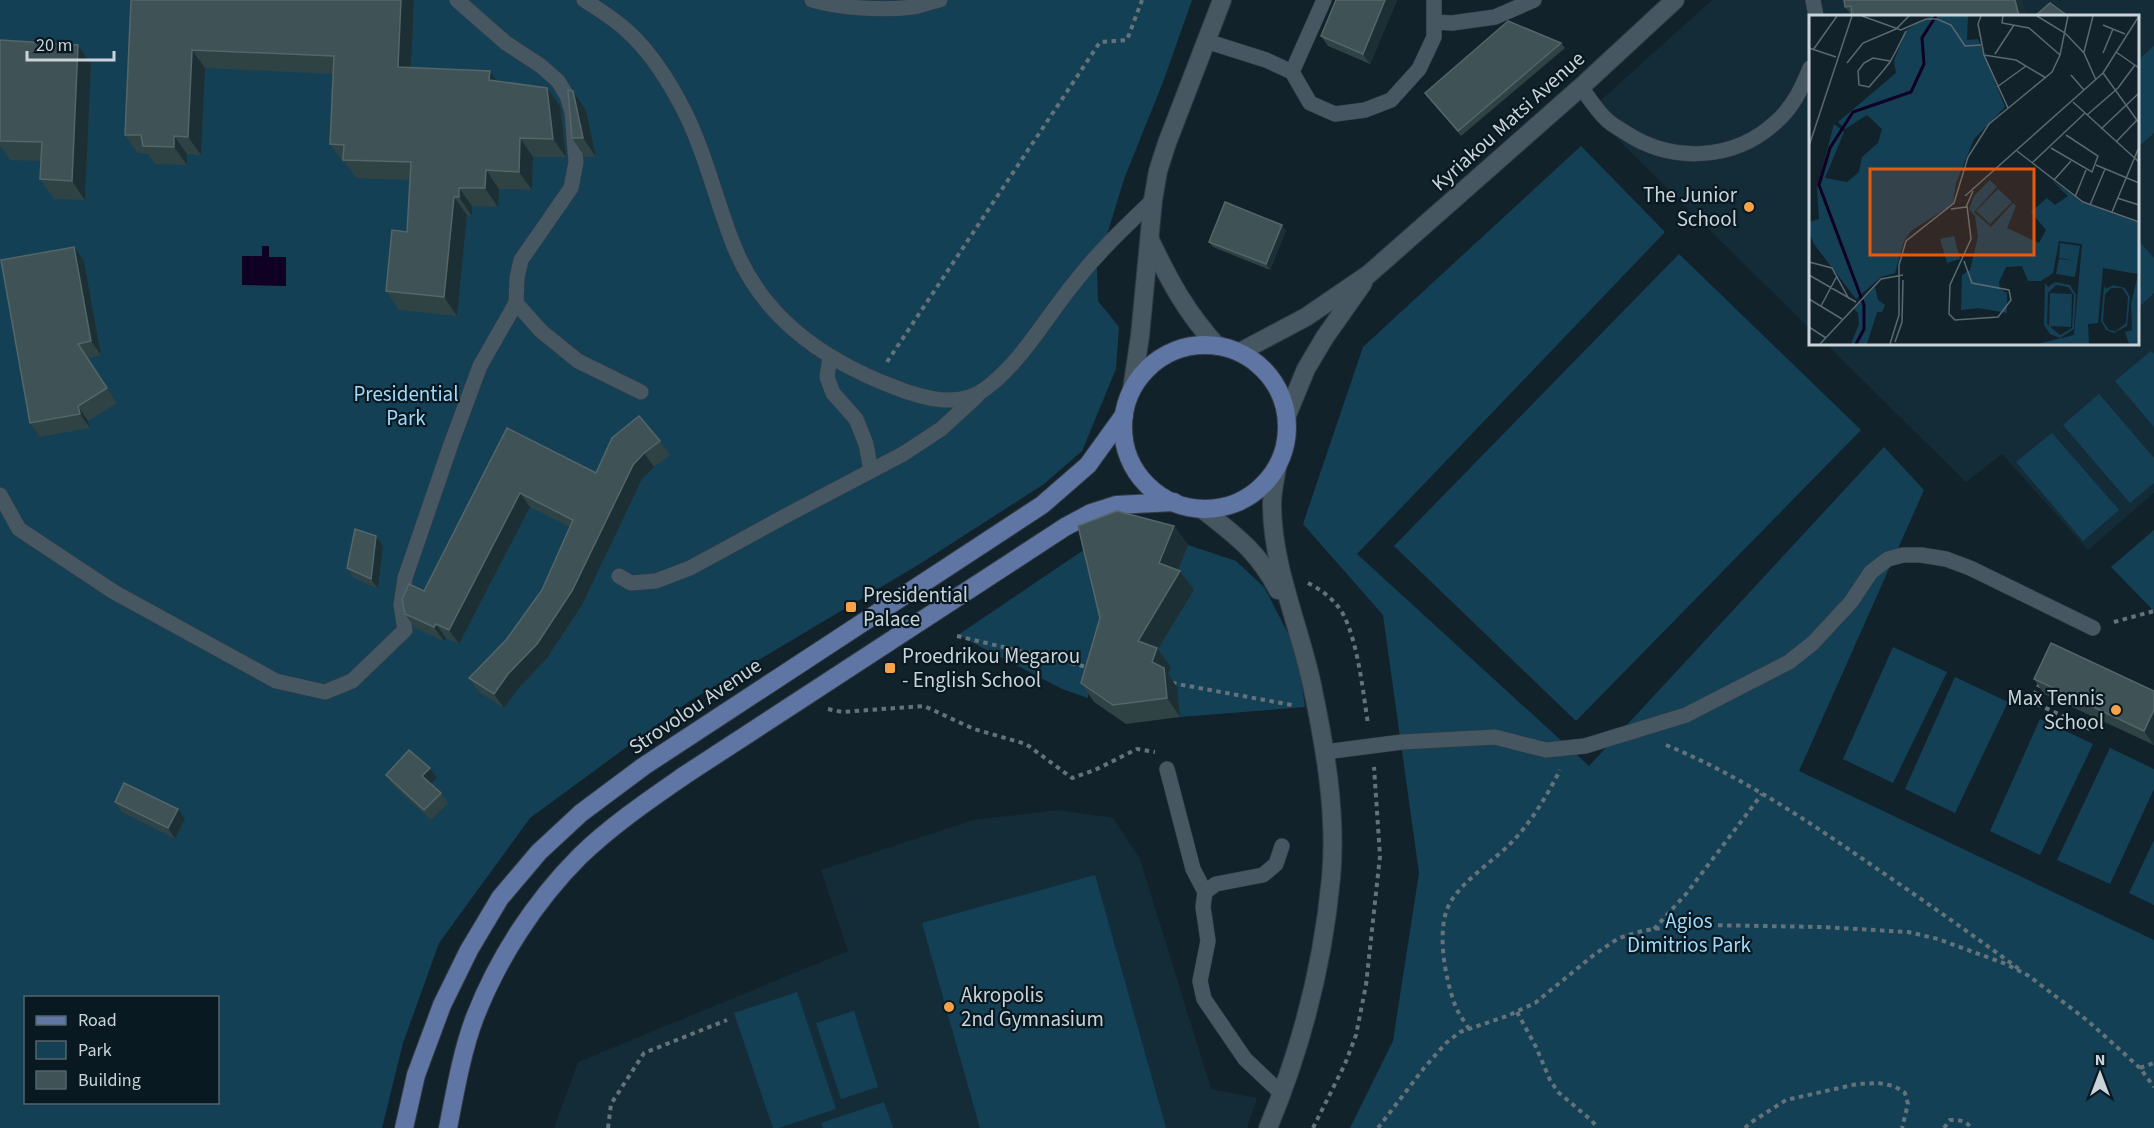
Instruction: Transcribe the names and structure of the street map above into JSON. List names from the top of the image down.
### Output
{
  "streets": {
    "main road": ["Kyriakou Matsi Avenue", "Strovolou Avenue"]
  },
  "crossings": [
    ["Kyriakou Matsi Avenue", "Strovolou Avenue"]
  ],
  "parks": ["Presidential Park", "Agios Dimitrios Park"],
  "places": {
    "other": ["The Junior School", "Max Tennis School", "Akropolis 2nd Gymnasium"],
    "transit": ["Presidential Palace", "Proedrikou Megarou - English School"]
  },
  "legend": ["Road", "Park", "Building"],
  "scale_bar": "20 m",
  "north": "top"
}
